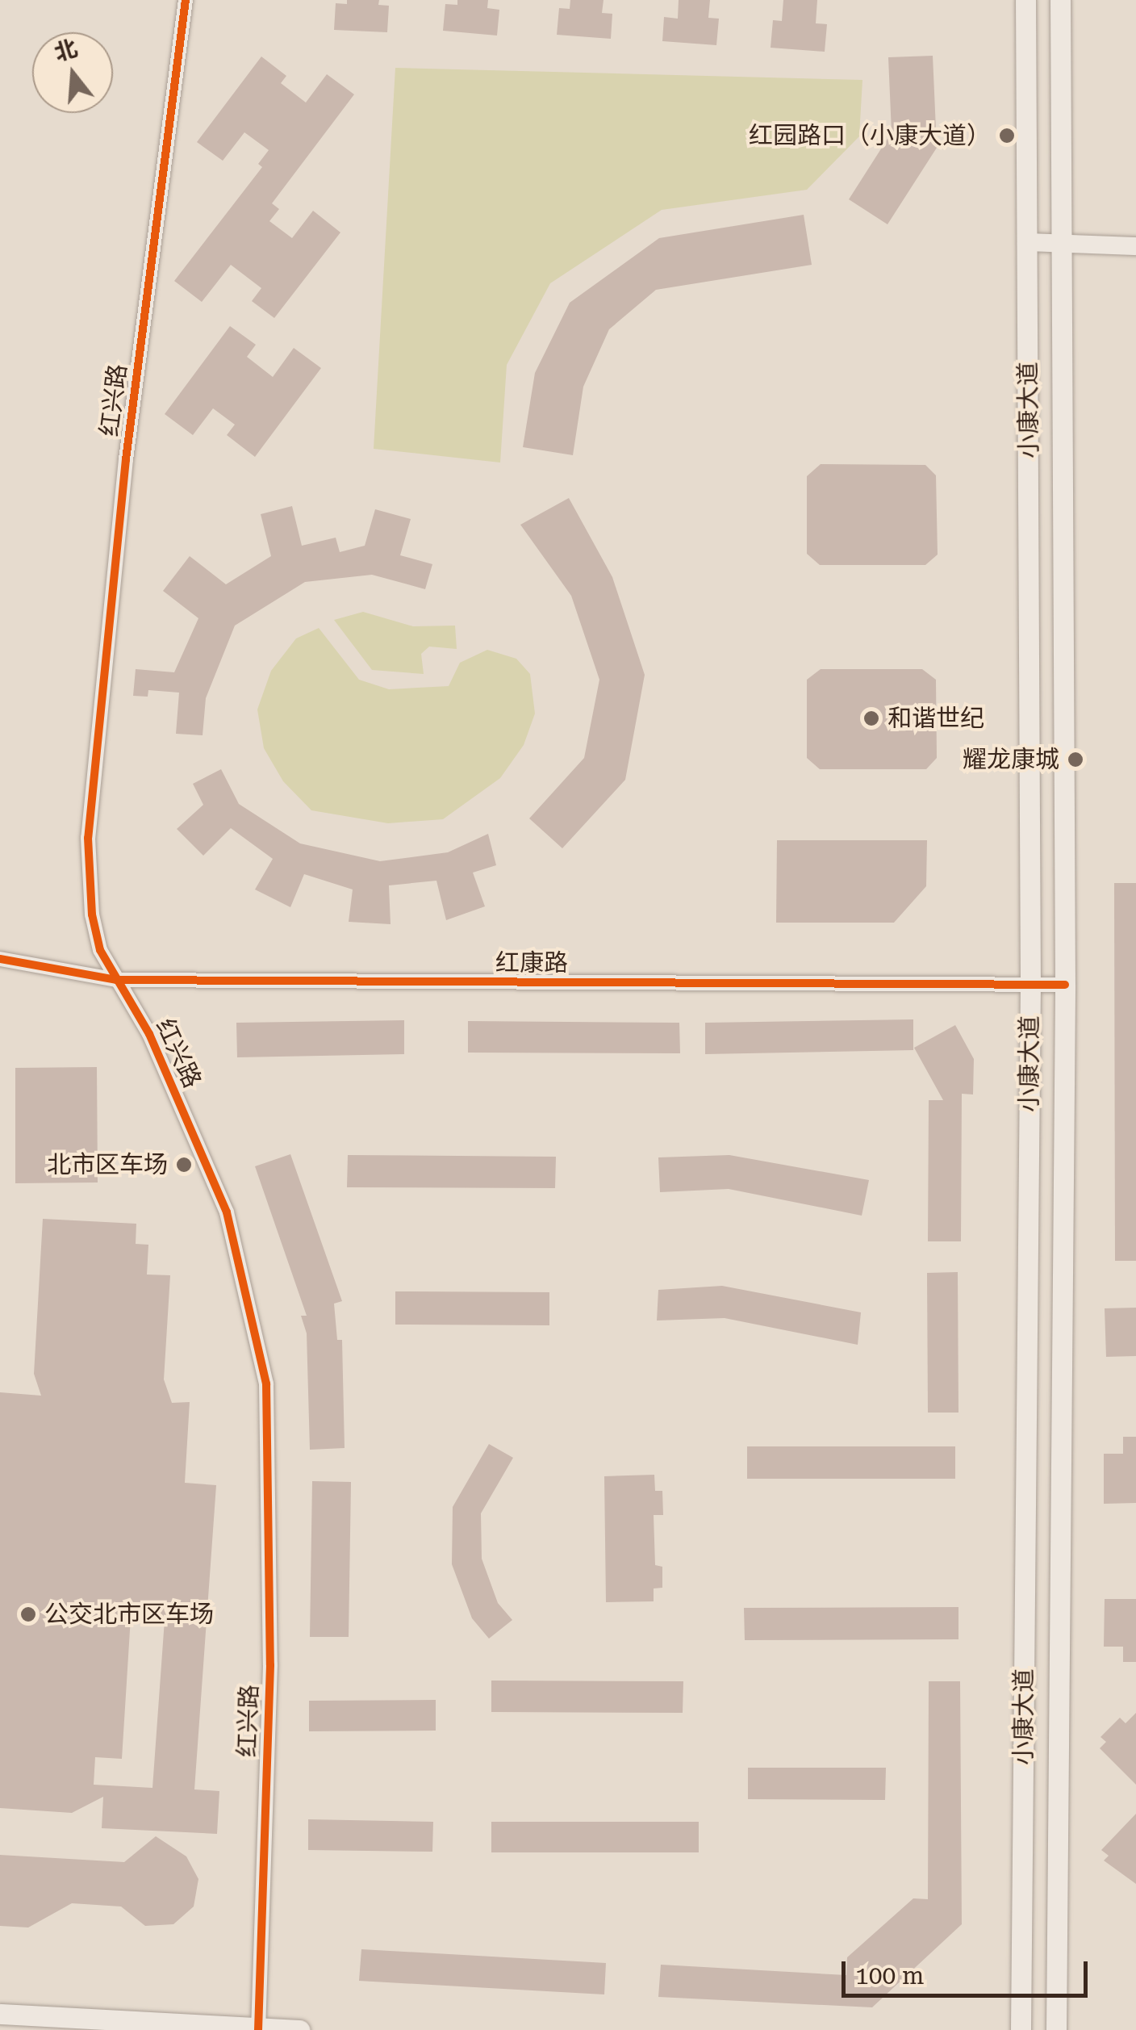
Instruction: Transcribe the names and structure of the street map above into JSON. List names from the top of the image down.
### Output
{
  "streets": {
    "main road": ["小康大道"],
    "street": ["红兴路", "红康路"]
  },
  "crossings": [
    ["红兴路", "红康路"],
    ["小康大道", "红康路"]
  ],
  "places": [
    "红园路口（小康大道）",
    "和谐世纪",
    "耀龙康城",
    "北市区车场",
    "公交北市区车场"
  ],
  "scale_bar": "100 m",
  "north": "top"
}
